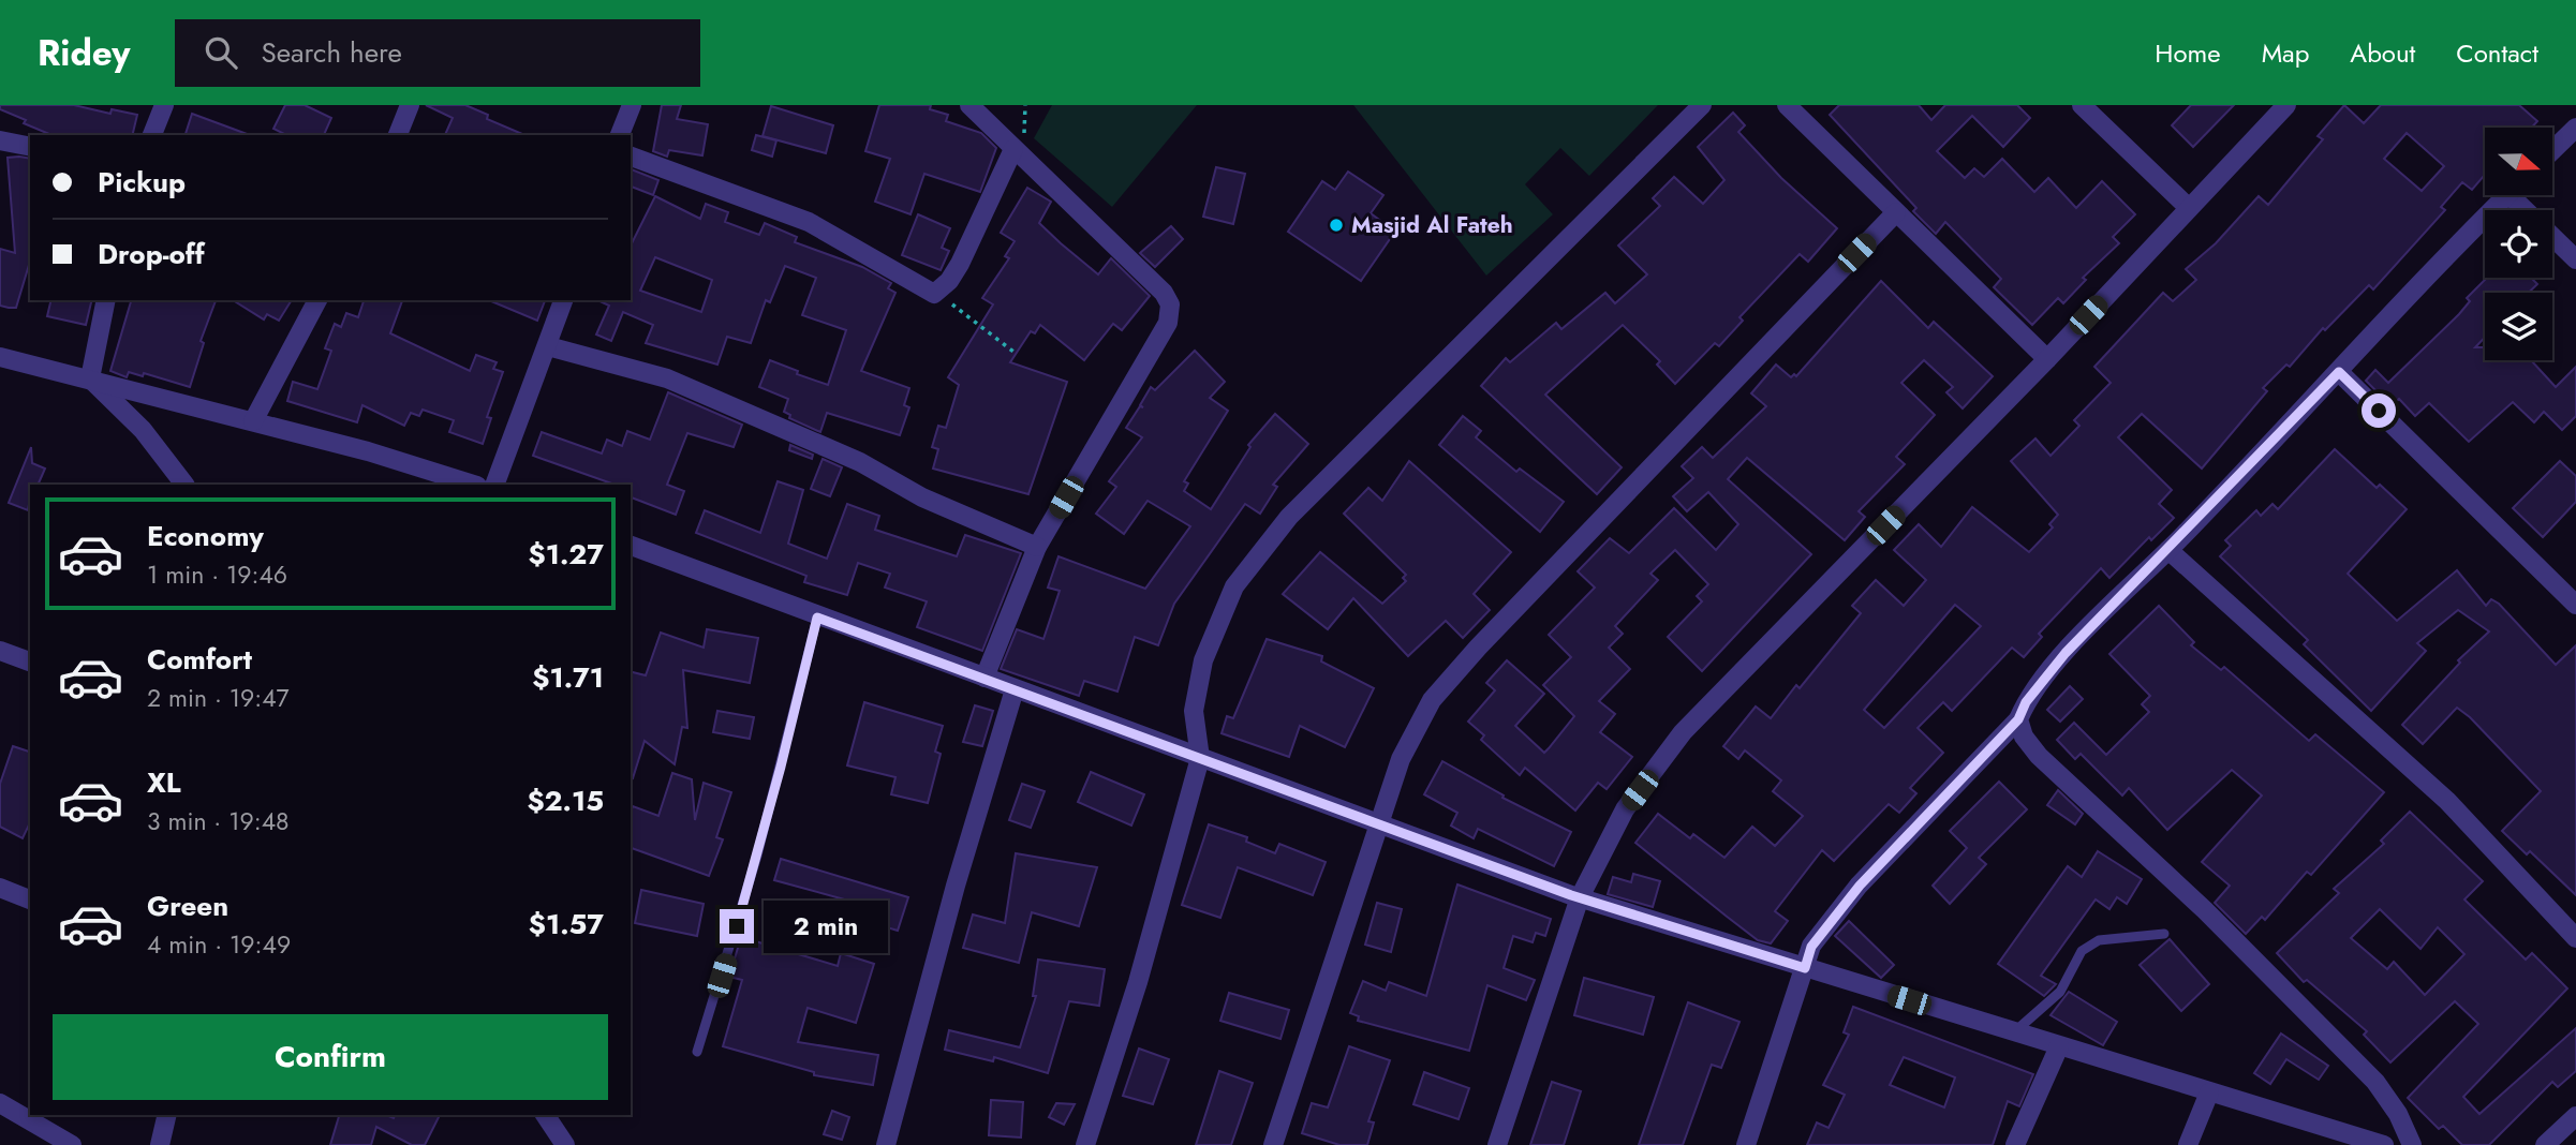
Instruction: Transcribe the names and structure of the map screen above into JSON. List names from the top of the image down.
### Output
{
  "places": ["Masjid Al Fateh"],
  "north": "right",
  "page": {
    "header": "Ridey",
    "search": "Search here",
    "nav": [
      "Home",
      "Map",
      "About",
      "Contact"
    ],
    "banner": ["Pickup", "Drop-off"],
    "list": [
      {
        "name": "Economy",
        "note": "1 min · 19:46",
        "value": "$1.27"
      },
      {
        "name": "Comfort",
        "note": "2 min · 19:47",
        "value": "$1.71"
      },
      {
        "name": "XL",
        "note": "3 min · 19:48",
        "value": "$2.15"
      },
      {
        "name": "Green",
        "note": "4 min · 19:49",
        "value": "$1.57"
      }
    ],
    "bubble": "2 min",
    "buttons": "Confirm"
  }
}
